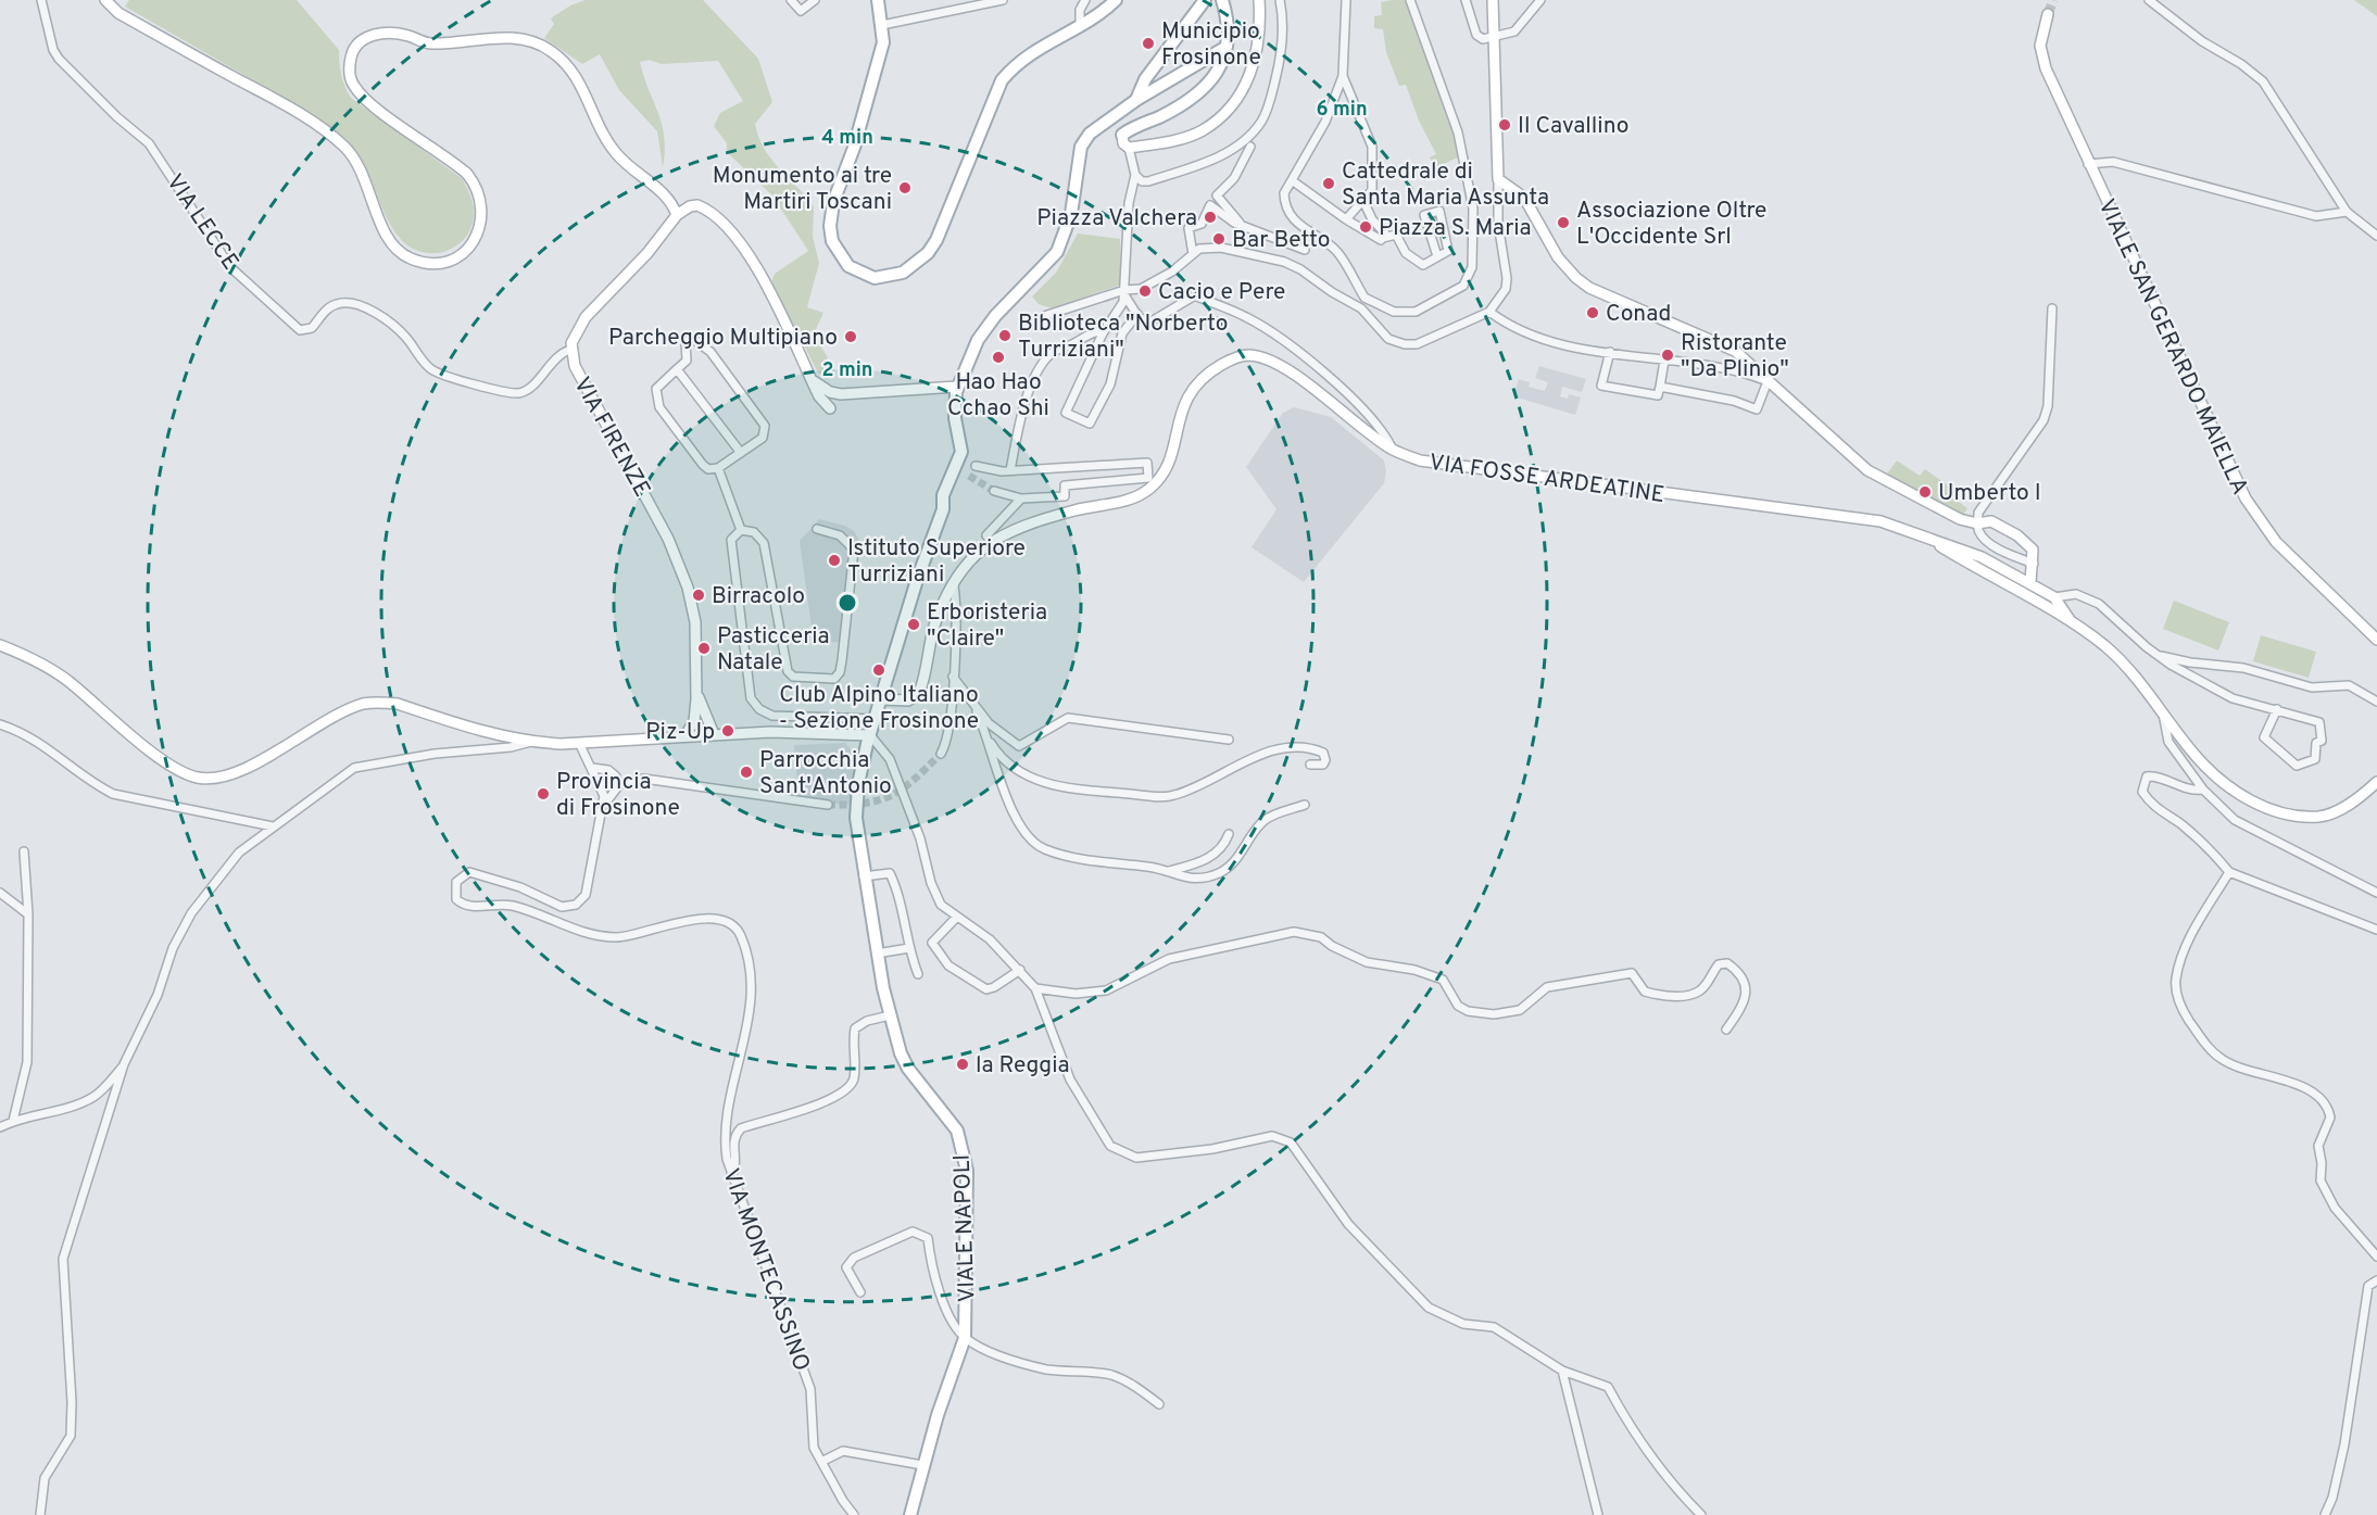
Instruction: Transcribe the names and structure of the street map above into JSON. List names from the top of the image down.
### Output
{
  "streets": {
    "main road": [
      "VIALE SAN GERARDO MAIELLA",
      "VIA FIRENZE",
      "VIA FOSSE ARDEATINE",
      "VIALE NAPOLI"
    ],
    "street": ["VIA LECCE", "VIA MONTECASSINO"]
  },
  "crossings": [
    ["VIA LECCE", "VIA FIRENZE"],
    ["VIA FOSSE ARDEATINE", "VIALE NAPOLI"]
  ],
  "places": [
    "Municipio Frosinone",
    "Il Cavallino",
    "Cattedrale di Santa Maria Assunta",
    "Monumento ai tre Martiri Toscani",
    "Piazza Valchera",
    "Associazione Oltre L'Occidente Srl",
    "Piazza S. Maria",
    "Bar Betto",
    "Cacio e Pere",
    "Conad",
    "Biblioteca \"Norberto Turriziani\"",
    "Parcheggio Multipiano",
    "Ristorante \"Da Plinio\"",
    "Hao Hao Cchao Shi",
    "Umberto I",
    "Istituto Superiore Turriziani",
    "Birracolo",
    "Erboristeria \"Claire\"",
    "Pasticceria Natale",
    "Club Alpino Italiano - Sezione Frosinone",
    "Piz-Up",
    "Parrocchia Sant'Antonio",
    "Provincia di Frosinone",
    "la Reggia"
  ],
  "rings": ["6 min", "4 min", "2 min"]
}
